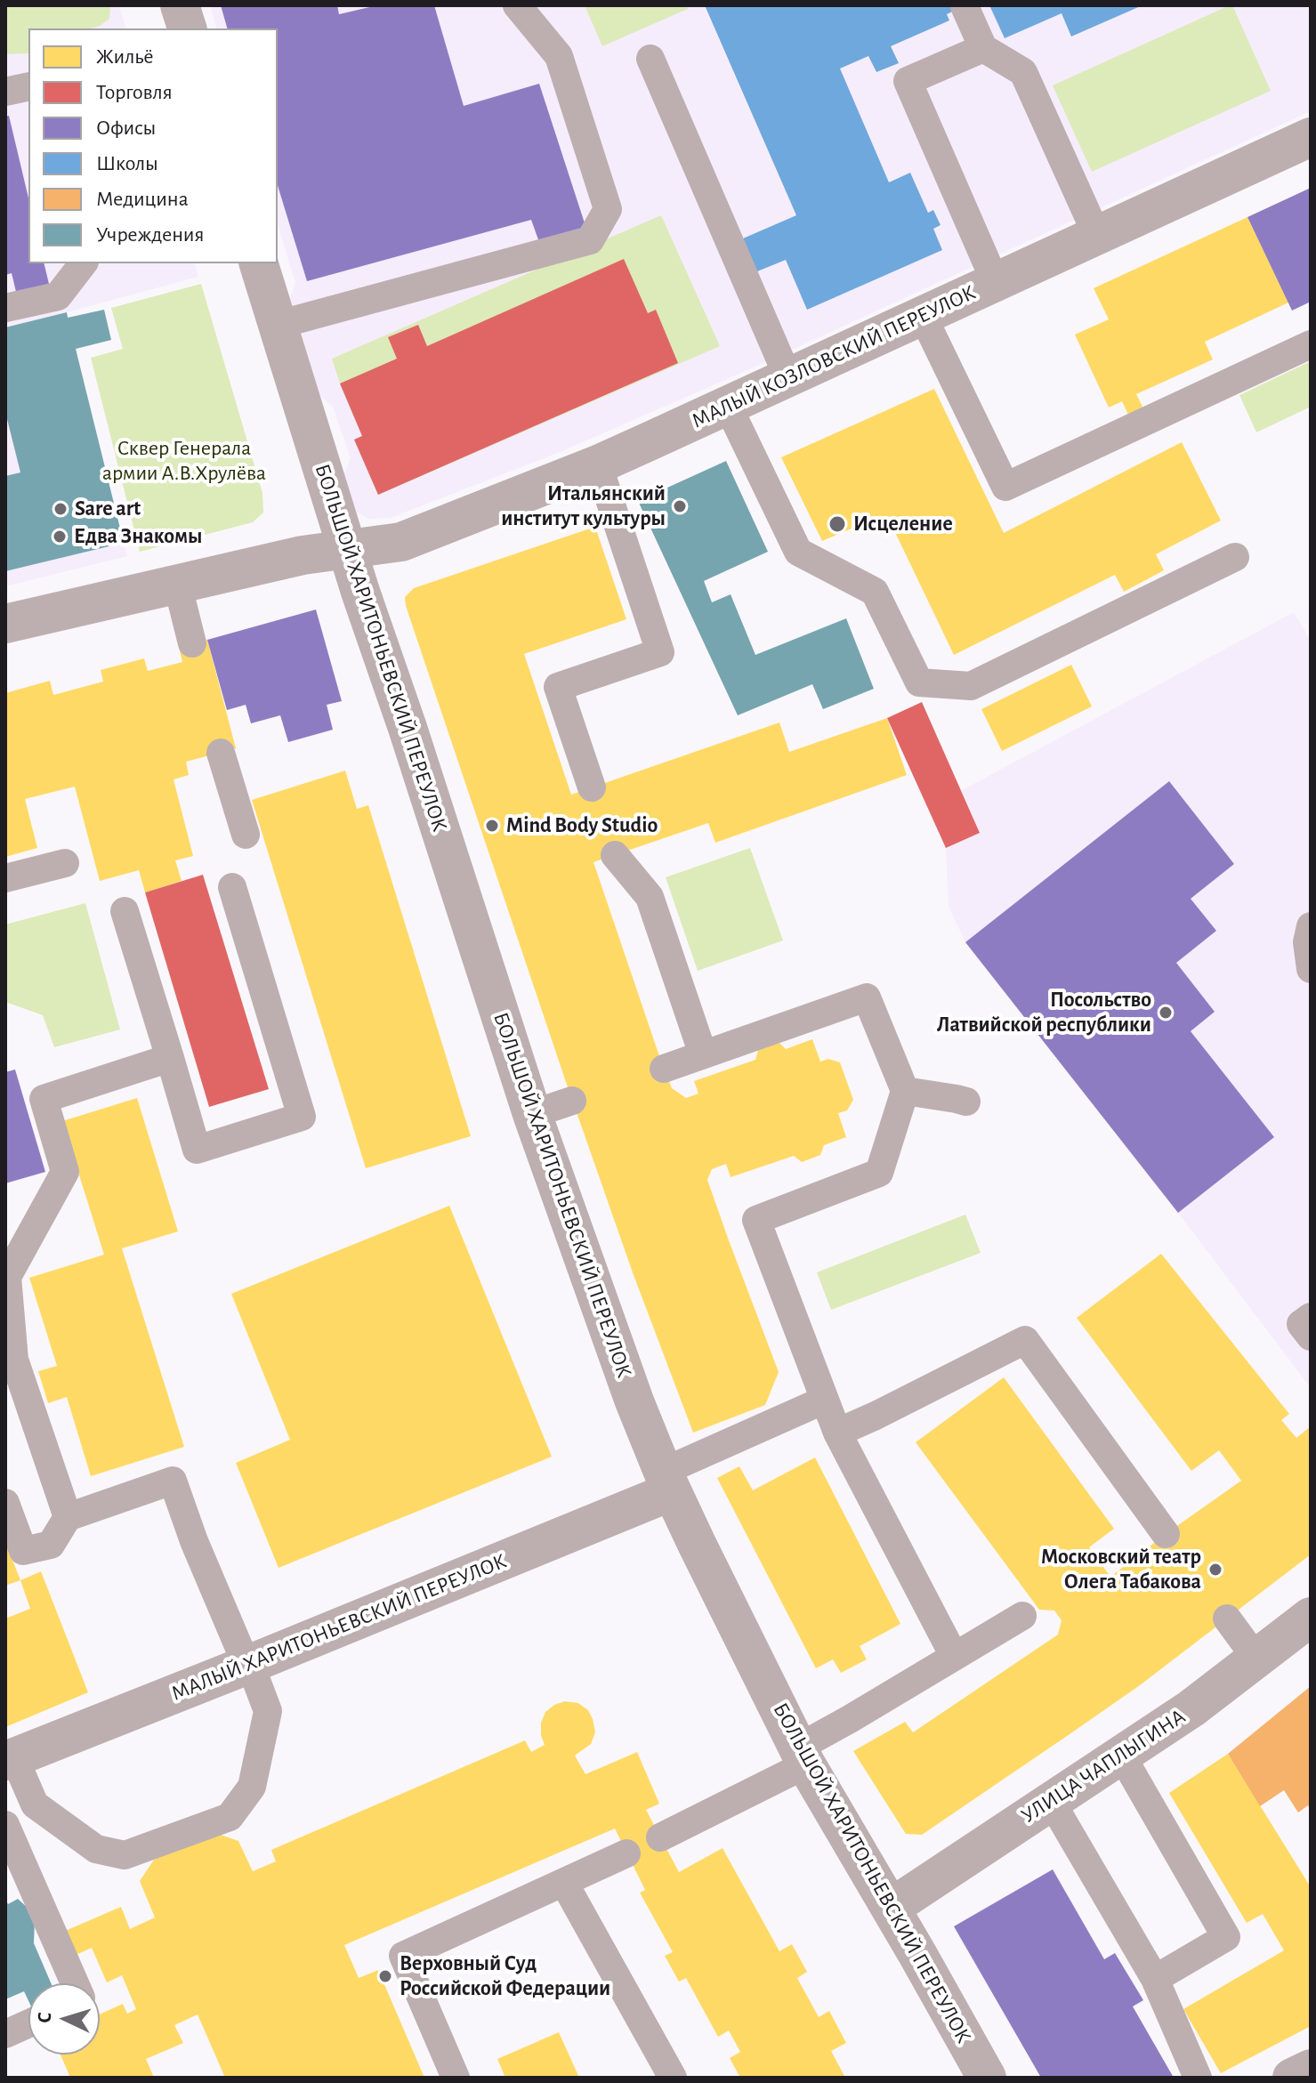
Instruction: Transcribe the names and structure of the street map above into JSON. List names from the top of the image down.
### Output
{
  "streets": {
    "street": [
      "МАЛЫЙ КОЗЛОВСКИЙ ПЕРЕУЛОК",
      "БОЛЬШОЙ ХАРИТОНЬЕВСКИЙ ПЕРЕУЛОК",
      "МАЛЫЙ ХАРИТОНЬЕВСКИЙ ПЕРЕУЛОК",
      "УЛИЦА ЧАПЛЫГИНА"
    ]
  },
  "crossings": [
    ["МАЛЫЙ КОЗЛОВСКИЙ ПЕРЕУЛОК", "БОЛЬШОЙ ХАРИТОНЬЕВСКИЙ ПЕРЕУЛОК"],
    ["БОЛЬШОЙ ХАРИТОНЬЕВСКИЙ ПЕРЕУЛОК", "МАЛЫЙ ХАРИТОНЬЕВСКИЙ ПЕРЕУЛОК"],
    ["БОЛЬШОЙ ХАРИТОНЬЕВСКИЙ ПЕРЕУЛОК", "УЛИЦА ЧАПЛЫГИНА"]
  ],
  "parks": ["Сквер Генерала армии А.В.Хрулёва"],
  "places": [
    "Итальянский институт культуры",
    "Sare art",
    "Исцеление",
    "Едва Знакомы",
    "Mind Body Studio",
    "Посольство Латвийской республики",
    "Московский театр Олега Табакова",
    "Верховный Суд Российской Федерации"
  ],
  "legend": [
    "Жильё",
    "Торговля",
    "Офисы",
    "Школы",
    "Медицина",
    "Учреждения"
  ],
  "north": "left"
}
